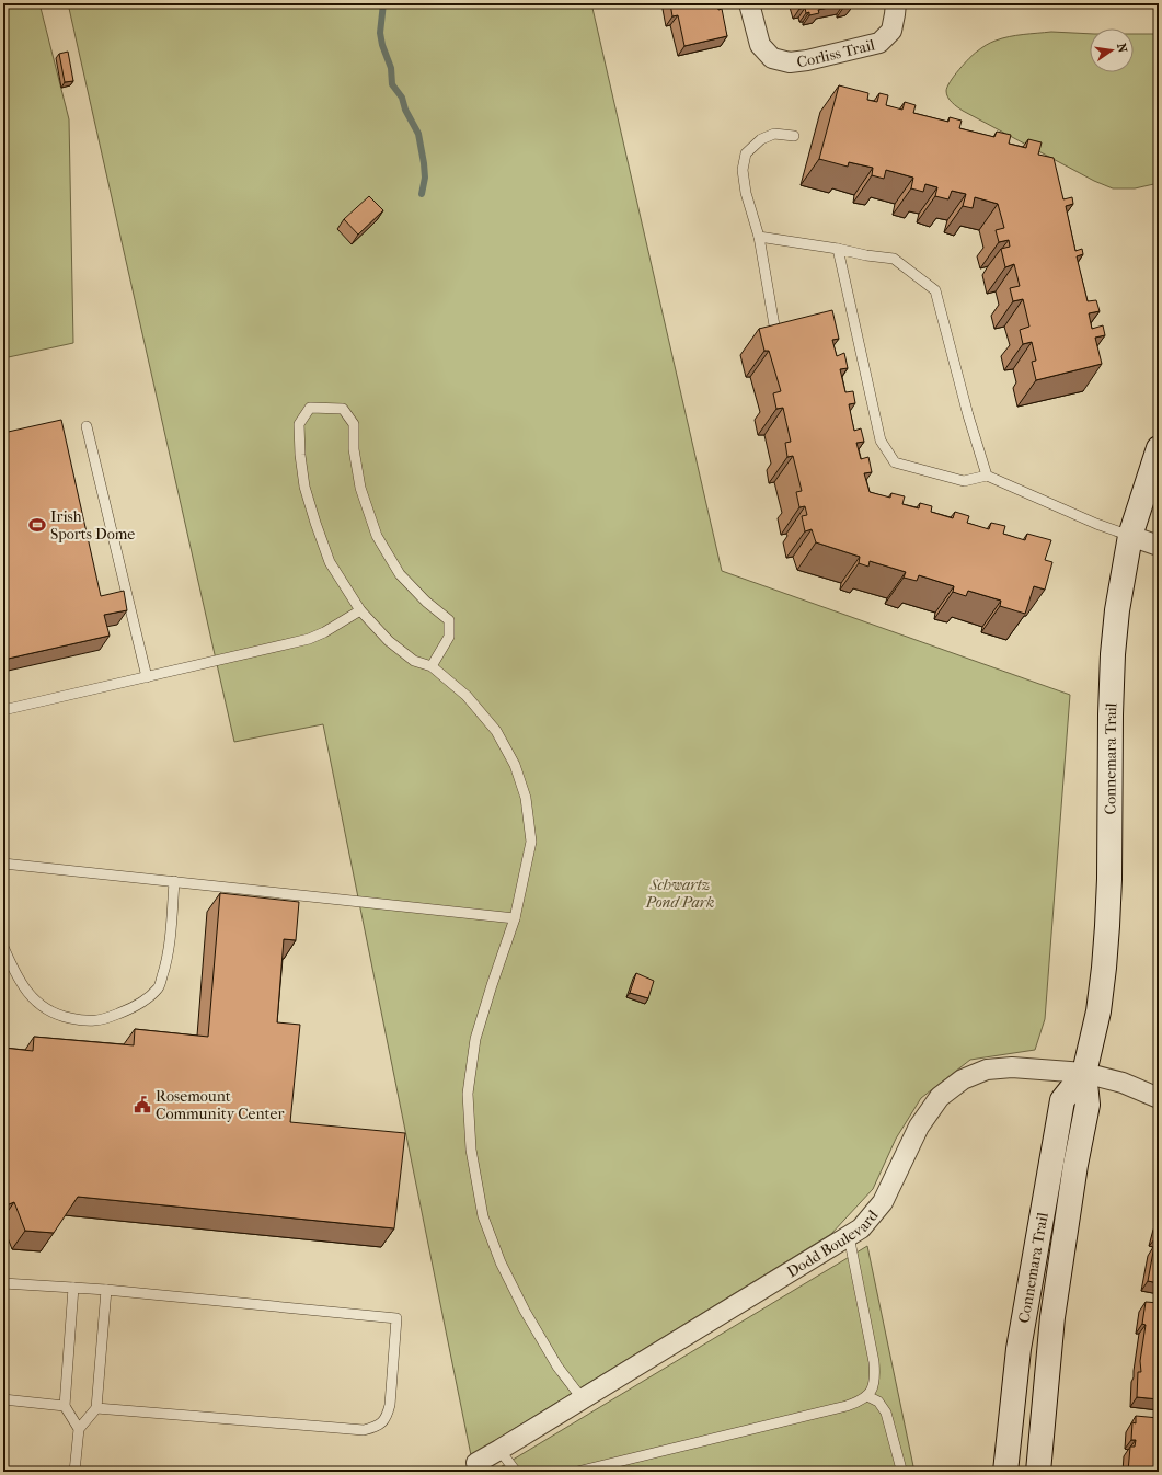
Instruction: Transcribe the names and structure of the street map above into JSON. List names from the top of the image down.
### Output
{
  "streets": {
    "street": ["Corliss Trail", "Connemara Trail", "Dodd Boulevard"]
  },
  "crossings": [
    ["Connemara Trail", "Dodd Boulevard"]
  ],
  "parks": ["Schwartz Pond Park"],
  "places": {
    "sports": ["Irish Sports Dome"],
    "public building": ["Rosemount Community Center"]
  },
  "north": "right"
}
